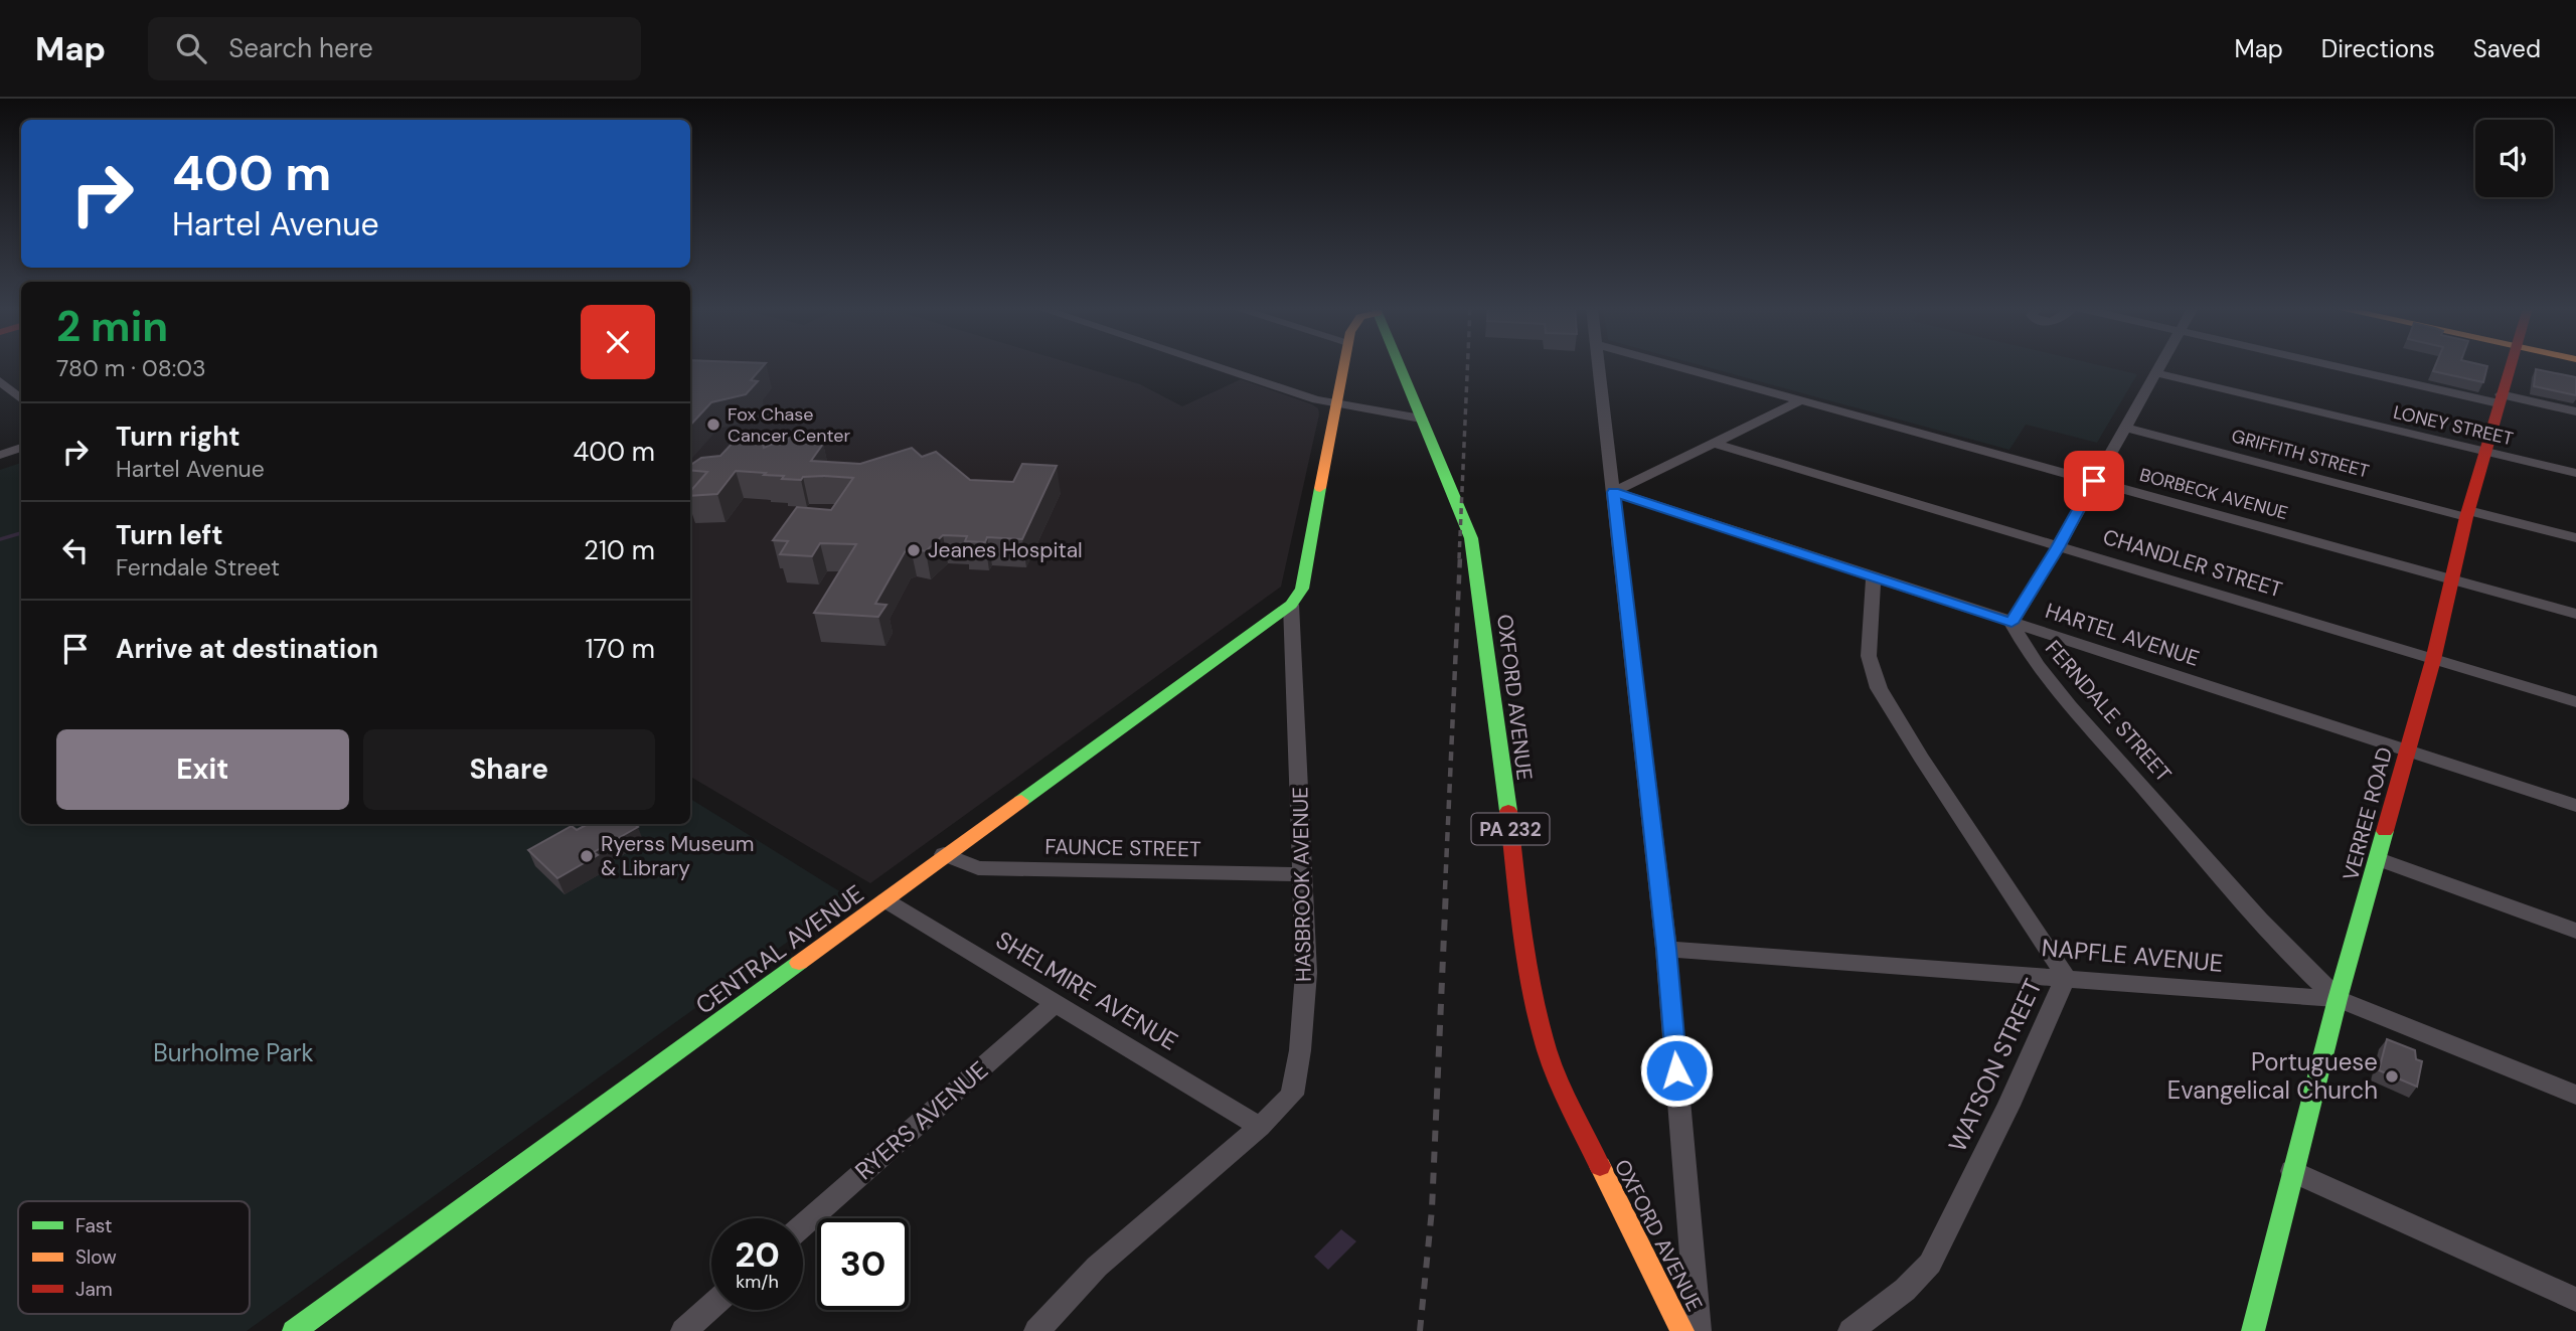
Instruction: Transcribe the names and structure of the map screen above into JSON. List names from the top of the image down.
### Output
{
  "streets": {
    "main road": [
      "OXFORD AVENUE",
      "VERREE ROAD",
      "PA 232",
      "HASBROOK AVENUE",
      "CENTRAL AVENUE"
    ],
    "street": [
      "LONEY STREET",
      "GRIFFITH STREET",
      "BORBECK AVENUE",
      "CHANDLER STREET",
      "HARTEL AVENUE",
      "FERNDALE STREET",
      "FAUNCE STREET",
      "NAPFLE AVENUE",
      "SHELMIRE AVENUE",
      "WATSON STREET",
      "RYERS AVENUE"
    ]
  },
  "crossings": [
    ["LONEY STREET", "VERREE ROAD"],
    ["GRIFFITH STREET", "VERREE ROAD"],
    ["BORBECK AVENUE", "VERREE ROAD"],
    ["CHANDLER STREET", "VERREE ROAD"],
    ["HARTEL AVENUE", "FERNDALE STREET"],
    ["HARTEL AVENUE", "VERREE ROAD"],
    ["HARTEL AVENUE", "WATSON STREET"],
    ["FERNDALE STREET", "VERREE ROAD"],
    ["FERNDALE STREET", "NAPFLE AVENUE"],
    ["VERREE ROAD", "NAPFLE AVENUE"],
    ["FAUNCE STREET", "HASBROOK AVENUE"],
    ["FAUNCE STREET", "CENTRAL AVENUE"],
    ["HASBROOK AVENUE", "CENTRAL AVENUE"],
    ["HASBROOK AVENUE", "SHELMIRE AVENUE"],
    ["CENTRAL AVENUE", "SHELMIRE AVENUE"],
    ["NAPFLE AVENUE", "WATSON STREET"],
    ["SHELMIRE AVENUE", "RYERS AVENUE"]
  ],
  "parks": ["Burholme Park"],
  "places": [
    "Fox Chase Cancer Center",
    "Jeanes Hospital",
    "Ryerss Museum & Library",
    "Portuguese Evangelical Church"
  ],
  "legend": ["Fast", "Slow", "Jam"],
  "page": {
    "header": "Map",
    "search": "Search here",
    "nav": ["Map", "Directions", "Saved"],
    "turn": ["400 m", "Hartel Avenue"],
    "heading": ["2 min", "780 m · 08:03"],
    "list": [
      {
        "name": "Turn right",
        "note": "Hartel Avenue",
        "value": "400 m"
      },
      {
        "name": "Turn left",
        "note": "Ferndale Street",
        "value": "210 m"
      },
      {
        "name": "Arrive at destination",
        "value": "170 m"
      }
    ],
    "buttons": ["Exit", "Share"],
    "speed": "20 km/h",
    "limit": "30"
  }
}
